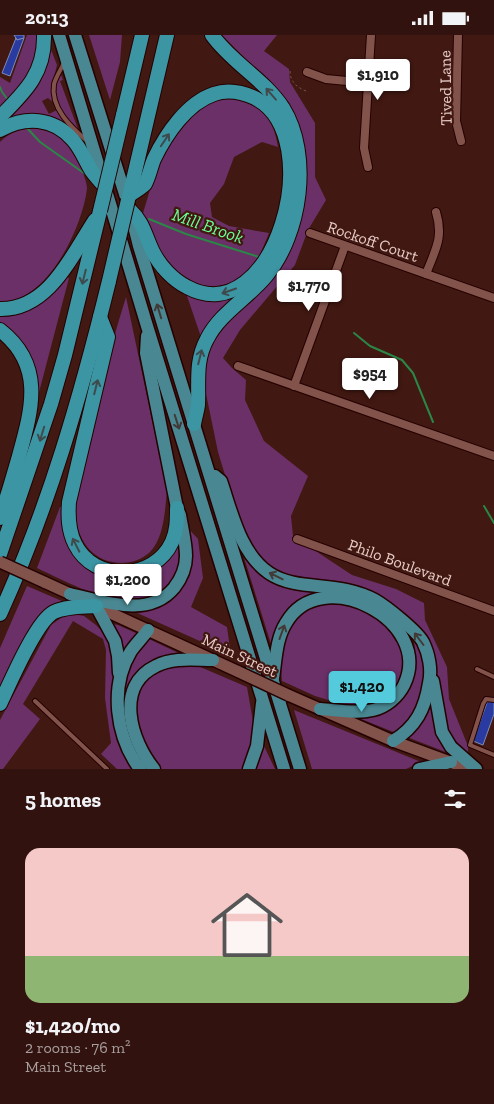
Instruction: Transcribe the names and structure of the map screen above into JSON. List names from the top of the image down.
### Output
{
  "streets": {
    "main road": ["Main Street"],
    "street": ["Tived Lane", "Rockoff Court", "Philo Boulevard"]
  },
  "water": ["Mill Brook"],
  "page": {
    "status": "20:13",
    "price": [
      "$1,910",
      "$1,770",
      "$954",
      "$1,200",
      "$1,420"
    ],
    "heading": "5 homes",
    "list": [
      {
        "name": "$1,420/mo",
        "note": "2 rooms · 76 m² · Main Street"
      }
    ]
  }
}
